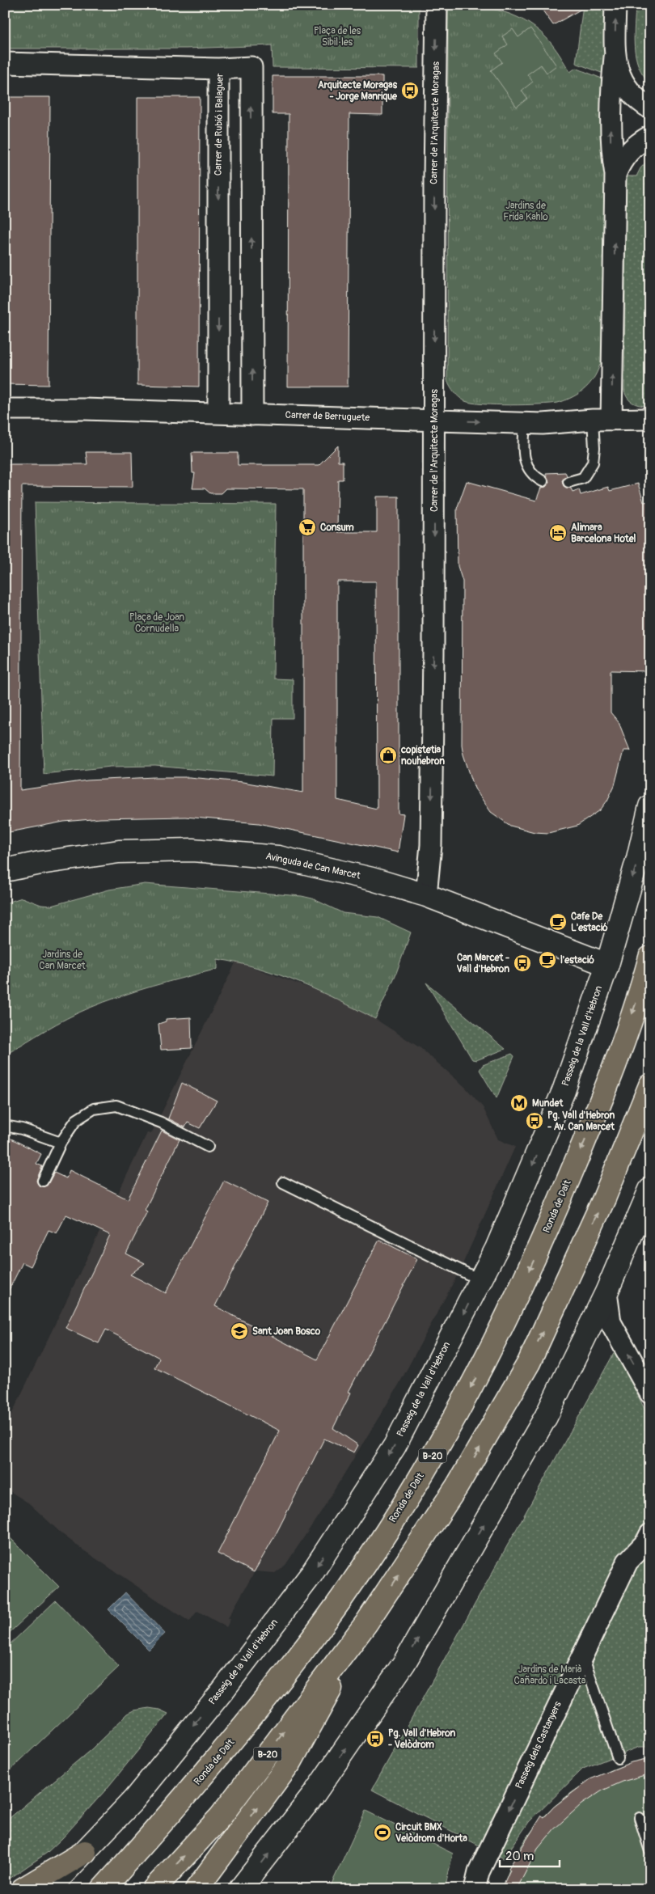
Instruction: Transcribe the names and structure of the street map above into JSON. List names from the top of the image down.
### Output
{
  "streets": {
    "main road": ["Ronda de Dalt", "B-20"],
    "street": [
      "Carrer de l'Arquitecte Moragas",
      "Carrer de Rubió i Balaguer",
      "Carrer de Berruguete",
      "Avinguda de Can Marcet",
      "Passeig de la Vall d'Hebron",
      "Passeig dels Castanyers"
    ]
  },
  "crossings": [
    ["Carrer de l'Arquitecte Moragas", "Carrer de Berruguete"],
    ["Carrer de l'Arquitecte Moragas", "Avinguda de Can Marcet"],
    ["Carrer de Rubió i Balaguer", "Carrer de Berruguete"],
    ["Avinguda de Can Marcet", "Passeig de la Vall d'Hebron"]
  ],
  "parks": [
    "Plaça de les Sibil·les",
    "Jardins de Frida Kahlo",
    "Plaça de Joan Cornudella",
    "Jardins de Can Marcet",
    "Jardins de Marià Cañardo i Lacasta"
  ],
  "places": {
    "bus stop": [
      "Arquitecte Moragas - Jorge Manrique",
      "Can Marcet - Vall d'Hebron",
      "Pg. Vall d'Hebron - Av. Can Marcet",
      "Pg. Vall d'Hebron - Velòdrom"
    ],
    "supermarket": ["Consum"],
    "hotel": ["Alimara Barcelona Hotel"],
    "shop": ["copistetia nouhebron"],
    "cafe": ["Cafe De L'estació", "l'estació"],
    "metro station": ["Mundet"],
    "school or university": ["Sant Joan Bosco"],
    "sports": ["Circuit BMX Velòdrom d'Horta"]
  },
  "scale_bar": "20 m"
}
